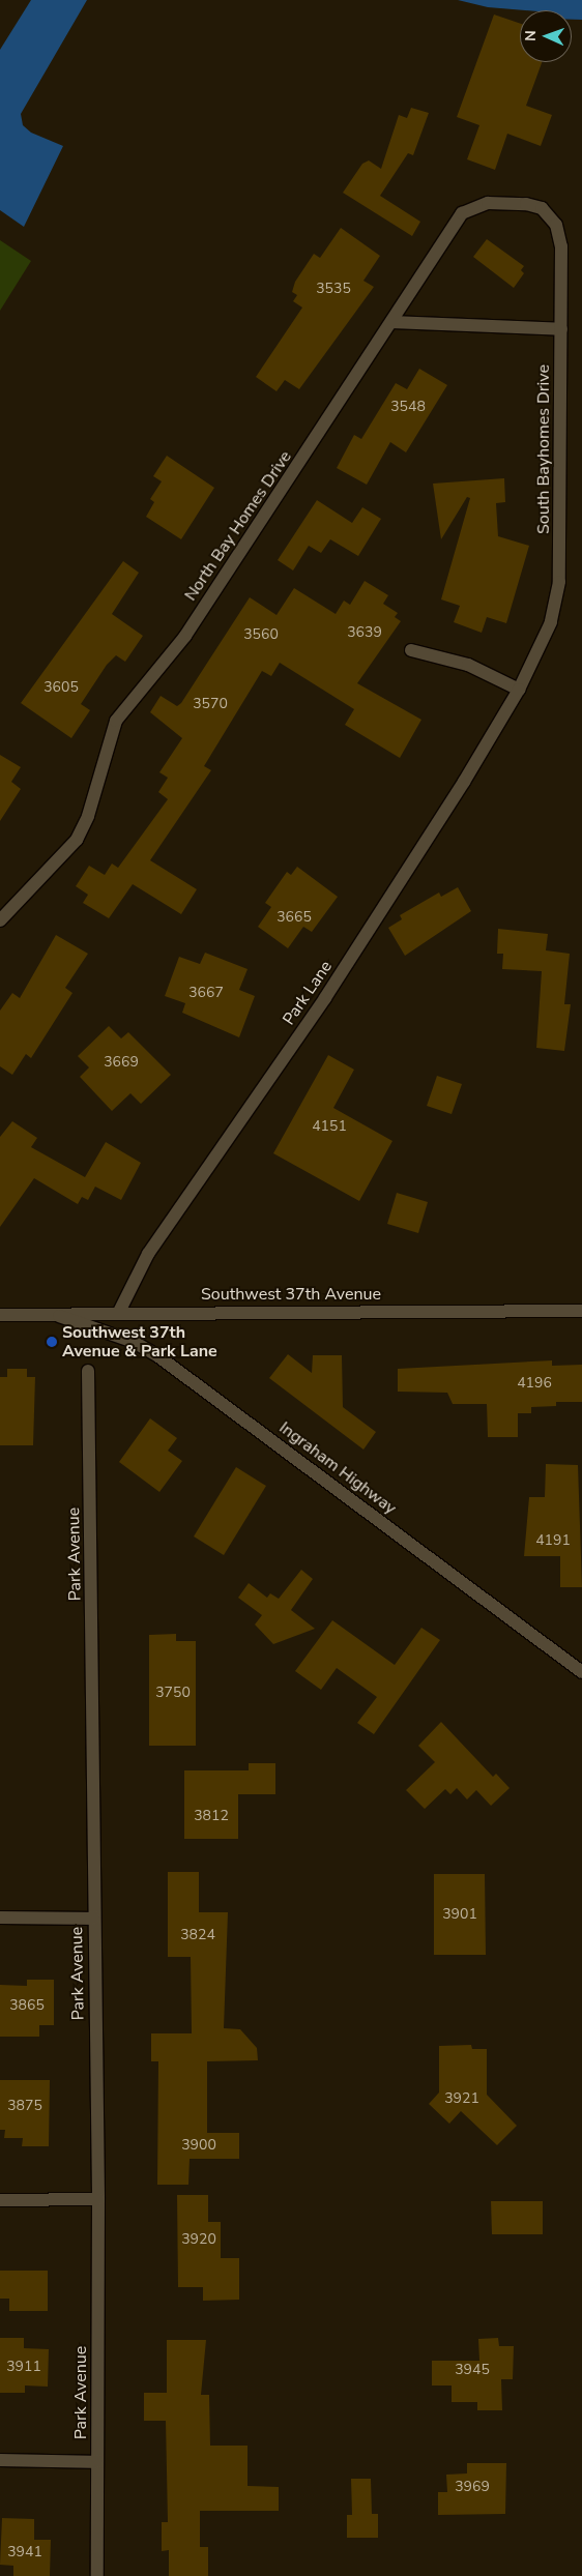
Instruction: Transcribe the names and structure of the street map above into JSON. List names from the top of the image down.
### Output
{
  "streets": {
    "street": [
      "South Bayhomes Drive",
      "North Bay Homes Drive",
      "Park Lane",
      "Southwest 37th Avenue",
      "Ingraham Highway",
      "Park Avenue"
    ]
  },
  "crossings": [
    ["South Bayhomes Drive", "North Bay Homes Drive"],
    ["South Bayhomes Drive", "Park Lane"],
    ["Park Lane", "Southwest 37th Avenue"],
    ["Southwest 37th Avenue", "Ingraham Highway"]
  ],
  "places": ["Southwest 37th Avenue & Park Lane"],
  "house_numbers": [
    "3535",
    "3548",
    "3639",
    "3560",
    "3605",
    "3570",
    "3665",
    "3667",
    "3669",
    "4151",
    "4196",
    "4191",
    "3750",
    "3812",
    "3901",
    "3824",
    "3865",
    "3921",
    "3875",
    "3900",
    "3920",
    "3911",
    "3945",
    "3969",
    "3941"
  ],
  "north": "left"
}
